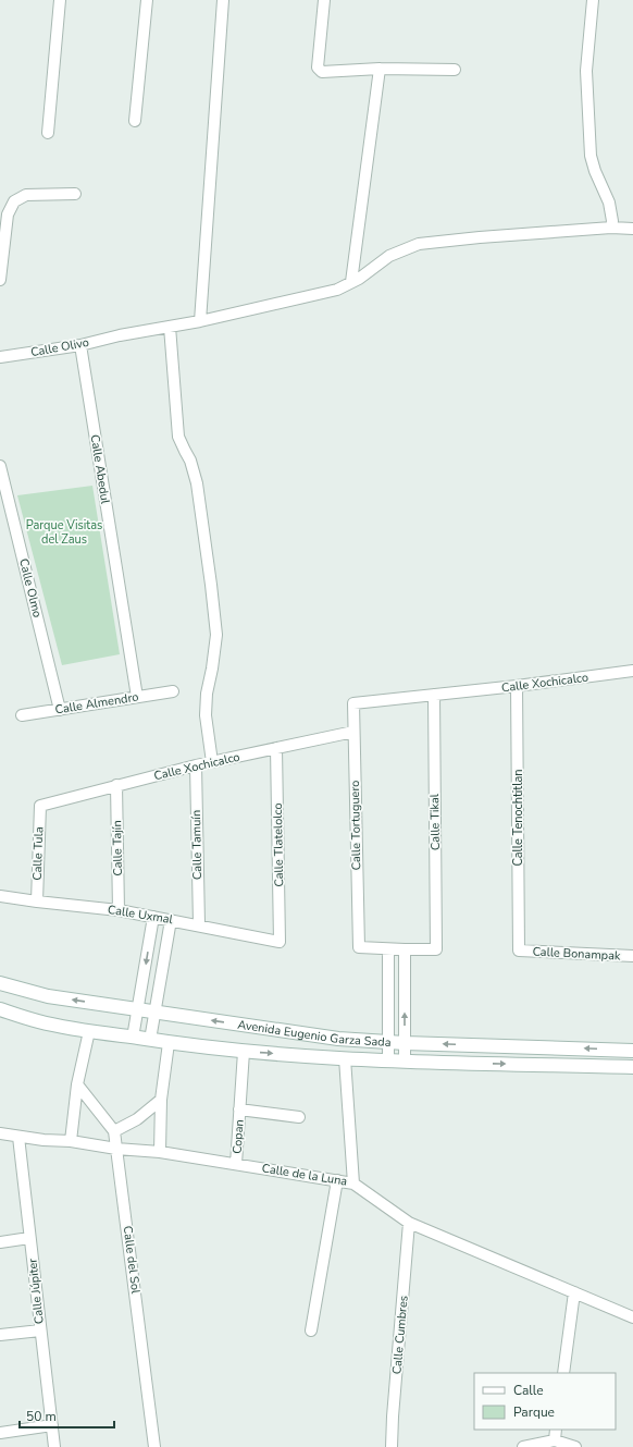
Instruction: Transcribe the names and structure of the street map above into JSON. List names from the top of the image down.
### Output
{
  "streets": {
    "main road": ["Avenida Eugenio Garza Sada"],
    "street": [
      "Calle Olivo",
      "Calle Abedul",
      "Calle Olmo",
      "Calle Xochicalco",
      "Calle Almendro",
      "Calle Tenochtitlan",
      "Calle Tikal",
      "Calle Tortuguero",
      "Calle Tamuín",
      "Calle Tlatelolco",
      "Calle Tajín",
      "Calle Tula",
      "Calle Uxmal",
      "Calle Bonampak",
      "Copan",
      "Calle de la Luna",
      "Calle del Sol",
      "Calle Júpiter",
      "Calle Cumbres"
    ]
  },
  "crossings": [
    ["Calle Olivo", "Calle Abedul"],
    ["Calle Abedul", "Calle Almendro"],
    ["Calle Olmo", "Calle Almendro"],
    ["Calle Xochicalco", "Calle Tenochtitlan"],
    ["Calle Xochicalco", "Calle Tikal"],
    ["Calle Xochicalco", "Calle Tortuguero"],
    ["Calle Xochicalco", "Calle Tamuín"],
    ["Calle Xochicalco", "Calle Tlatelolco"],
    ["Calle Xochicalco", "Calle Tajín"],
    ["Calle Xochicalco", "Calle Tula"],
    ["Calle Tenochtitlan", "Calle Bonampak"],
    ["Calle Tamuín", "Calle Uxmal"],
    ["Calle Tlatelolco", "Calle Uxmal"],
    ["Calle Tajín", "Calle Uxmal"],
    ["Calle Tula", "Calle Uxmal"],
    ["Avenida Eugenio Garza Sada", "Copan"],
    ["Copan", "Calle de la Luna"],
    ["Calle de la Luna", "Calle del Sol"],
    ["Calle de la Luna", "Calle Júpiter"],
    ["Calle de la Luna", "Calle Cumbres"]
  ],
  "parks": ["Parque Visitas del Zaus"],
  "legend": ["Calle", "Parque"],
  "scale_bar": "50 m"
}
